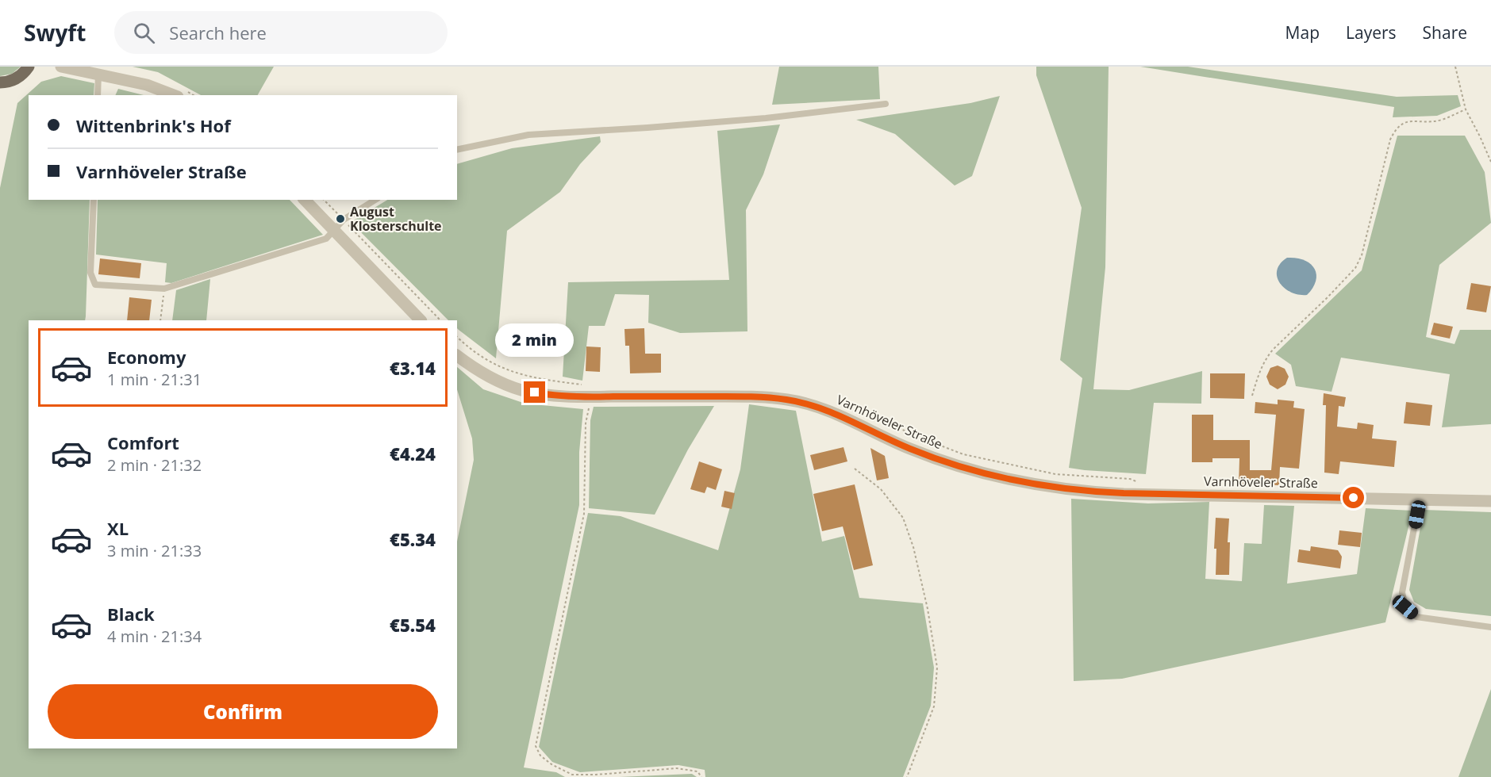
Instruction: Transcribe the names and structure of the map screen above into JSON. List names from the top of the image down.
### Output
{
  "streets": {
    "street": ["Varnhöveler Straße"]
  },
  "places": ["August Klosterschulte"],
  "page": {
    "header": "Swyft",
    "search": "Search here",
    "nav": ["Map", "Layers", "Share"],
    "banner": ["Wittenbrink's Hof", "Varnhöveler Straße"],
    "bubble": "2 min",
    "list": [
      {
        "name": "Economy",
        "note": "1 min · 21:31",
        "value": "€3.14"
      },
      {
        "name": "Comfort",
        "note": "2 min · 21:32",
        "value": "€4.24"
      },
      {
        "name": "XL",
        "note": "3 min · 21:33",
        "value": "€5.34"
      },
      {
        "name": "Black",
        "note": "4 min · 21:34",
        "value": "€5.54"
      }
    ],
    "buttons": "Confirm"
  }
}
